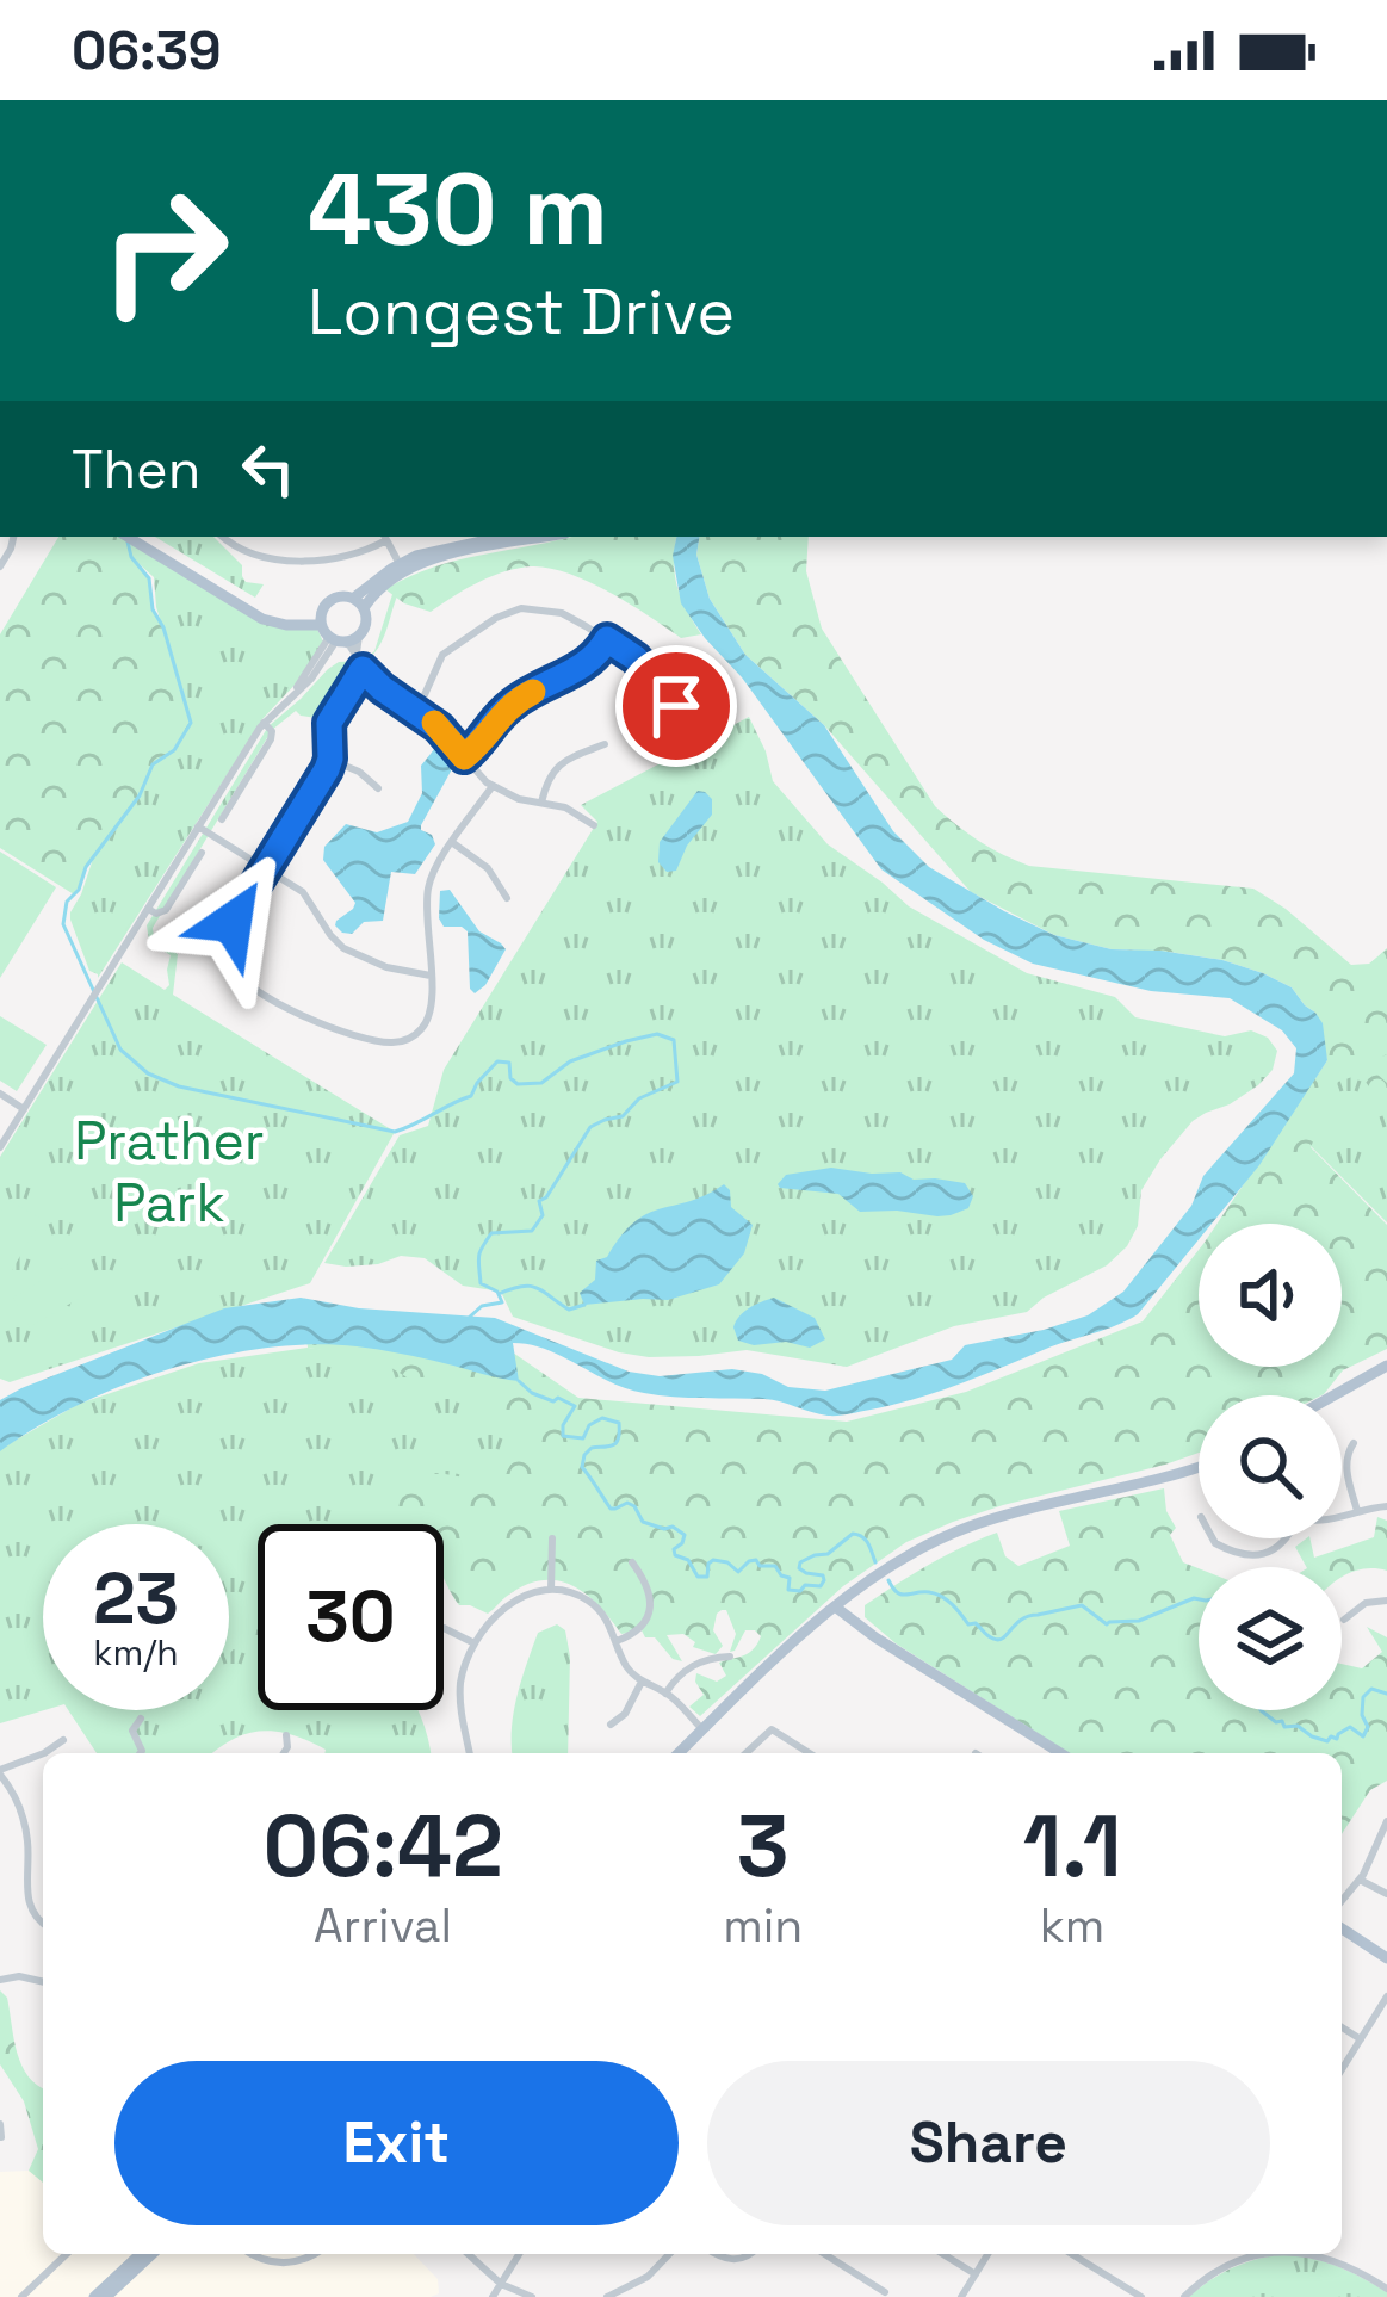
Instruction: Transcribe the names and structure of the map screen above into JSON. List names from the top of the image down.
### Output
{
  "parks": ["Prather Park"],
  "page": {
    "status": "06:39",
    "turn": ["430 m", "Longest Drive"],
    "then": "Then",
    "speed": "23 km/h",
    "limit": "30",
    "eta": [
      "06:42",
      "Arrival",
      "3",
      "min",
      "1.1",
      "km"
    ],
    "buttons": ["Exit", "Share"]
  }
}
